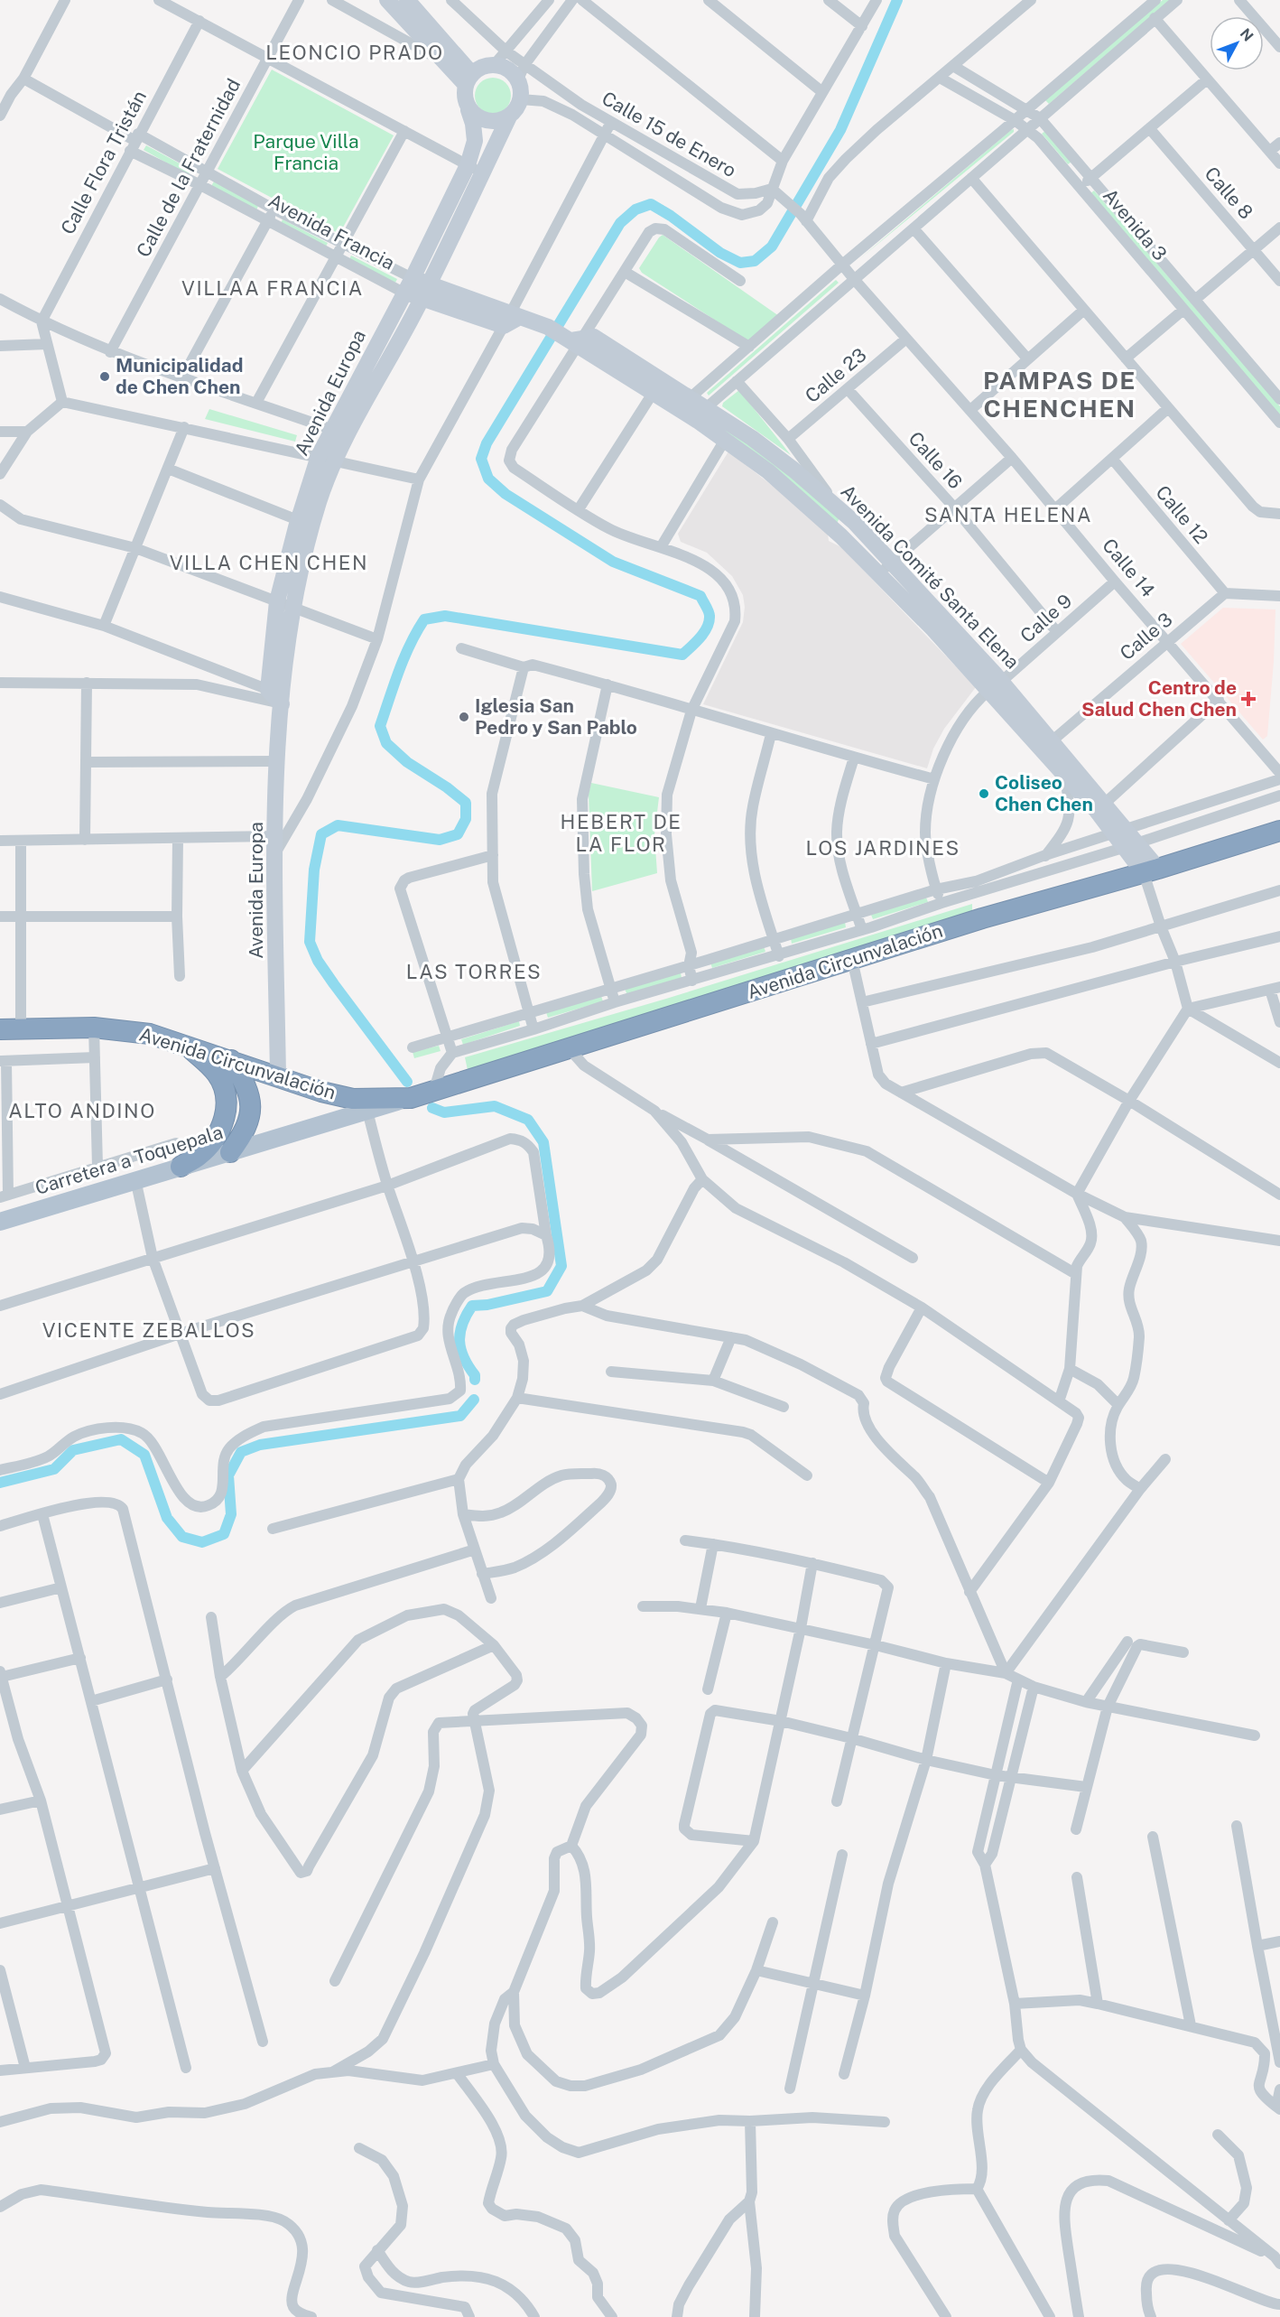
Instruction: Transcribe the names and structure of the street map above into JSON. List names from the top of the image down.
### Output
{
  "streets": {
    "highway": ["Avenida Circunvalación"],
    "main road": [
      "Avenida Francia",
      "Avenida Europa",
      "Avenida Comité Santa Elena",
      "Carretera a Toquepala"
    ],
    "street": [
      "Calle 15 de Enero",
      "Calle Flora Tristán",
      "Calle de la Fraternidad",
      "Calle 8",
      "Avenida 3",
      "Calle 23",
      "Calle 16",
      "Calle 12",
      "Calle 14",
      "Calle 9",
      "Calle 3"
    ]
  },
  "crossings": [
    ["Calle 15 de Enero", "Avenida Europa"],
    ["Calle 15 de Enero", "Calle 14"],
    ["Calle Flora Tristán", "Avenida Francia"],
    ["Calle de la Fraternidad", "Avenida Francia"],
    ["Avenida Francia", "Avenida Europa"],
    ["Avenida Francia", "Avenida Comité Santa Elena"],
    ["Calle 23", "Calle 16"],
    ["Calle 23", "Calle 14"],
    ["Avenida Europa", "Avenida Circunvalación"],
    ["Calle 16", "Calle 9"],
    ["Calle 12", "Calle 3"],
    ["Calle 14", "Calle 9"],
    ["Calle 14", "Calle 3"],
    ["Avenida Comité Santa Elena", "Calle 9"],
    ["Avenida Comité Santa Elena", "Calle 3"],
    ["Avenida Comité Santa Elena", "Avenida Circunvalación"],
    ["Avenida Circunvalación", "Carretera a Toquepala"]
  ],
  "districts": [
    "LEONCIO PRADO",
    "VILLAA FRANCIA",
    "PAMPAS DE CHENCHEN",
    "SANTA HELENA",
    "VILLA CHEN CHEN",
    "HEBERT DE LA FLOR",
    "LOS JARDINES",
    "LAS TORRES",
    "ALTO ANDINO",
    "VICENTE ZEBALLOS"
  ],
  "parks": ["Parque Villa Francia"],
  "places": {
    "other": ["Municipalidad de Chen Chen", "Iglesia San Pedro y San Pablo", "Coliseo Chen Chen"],
    "health": ["Centro de Salud Chen Chen"]
  },
  "north": "top right"
}
